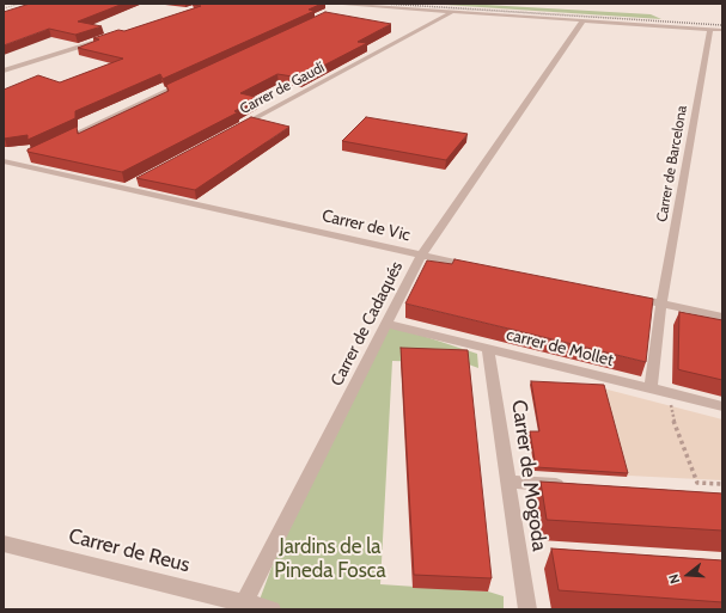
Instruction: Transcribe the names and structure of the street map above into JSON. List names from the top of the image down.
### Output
{
  "streets": {
    "street": [
      "Carrer de Gaudí",
      "Carrer de Barcelona",
      "Carrer de Vic",
      "Carrer de Cadaqués",
      "carrer de Mollet",
      "Carrer de Mogoda",
      "Carrer de Reus"
    ]
  },
  "crossings": [
    ["Carrer de Barcelona", "carrer de Mollet"],
    ["Carrer de Vic", "Carrer de Cadaqués"],
    ["Carrer de Cadaqués", "carrer de Mollet"],
    ["Carrer de Cadaqués", "Carrer de Reus"],
    ["carrer de Mollet", "Carrer de Mogoda"]
  ],
  "parks": ["Jardins de la Pineda Fosca"],
  "north": "left"
}
